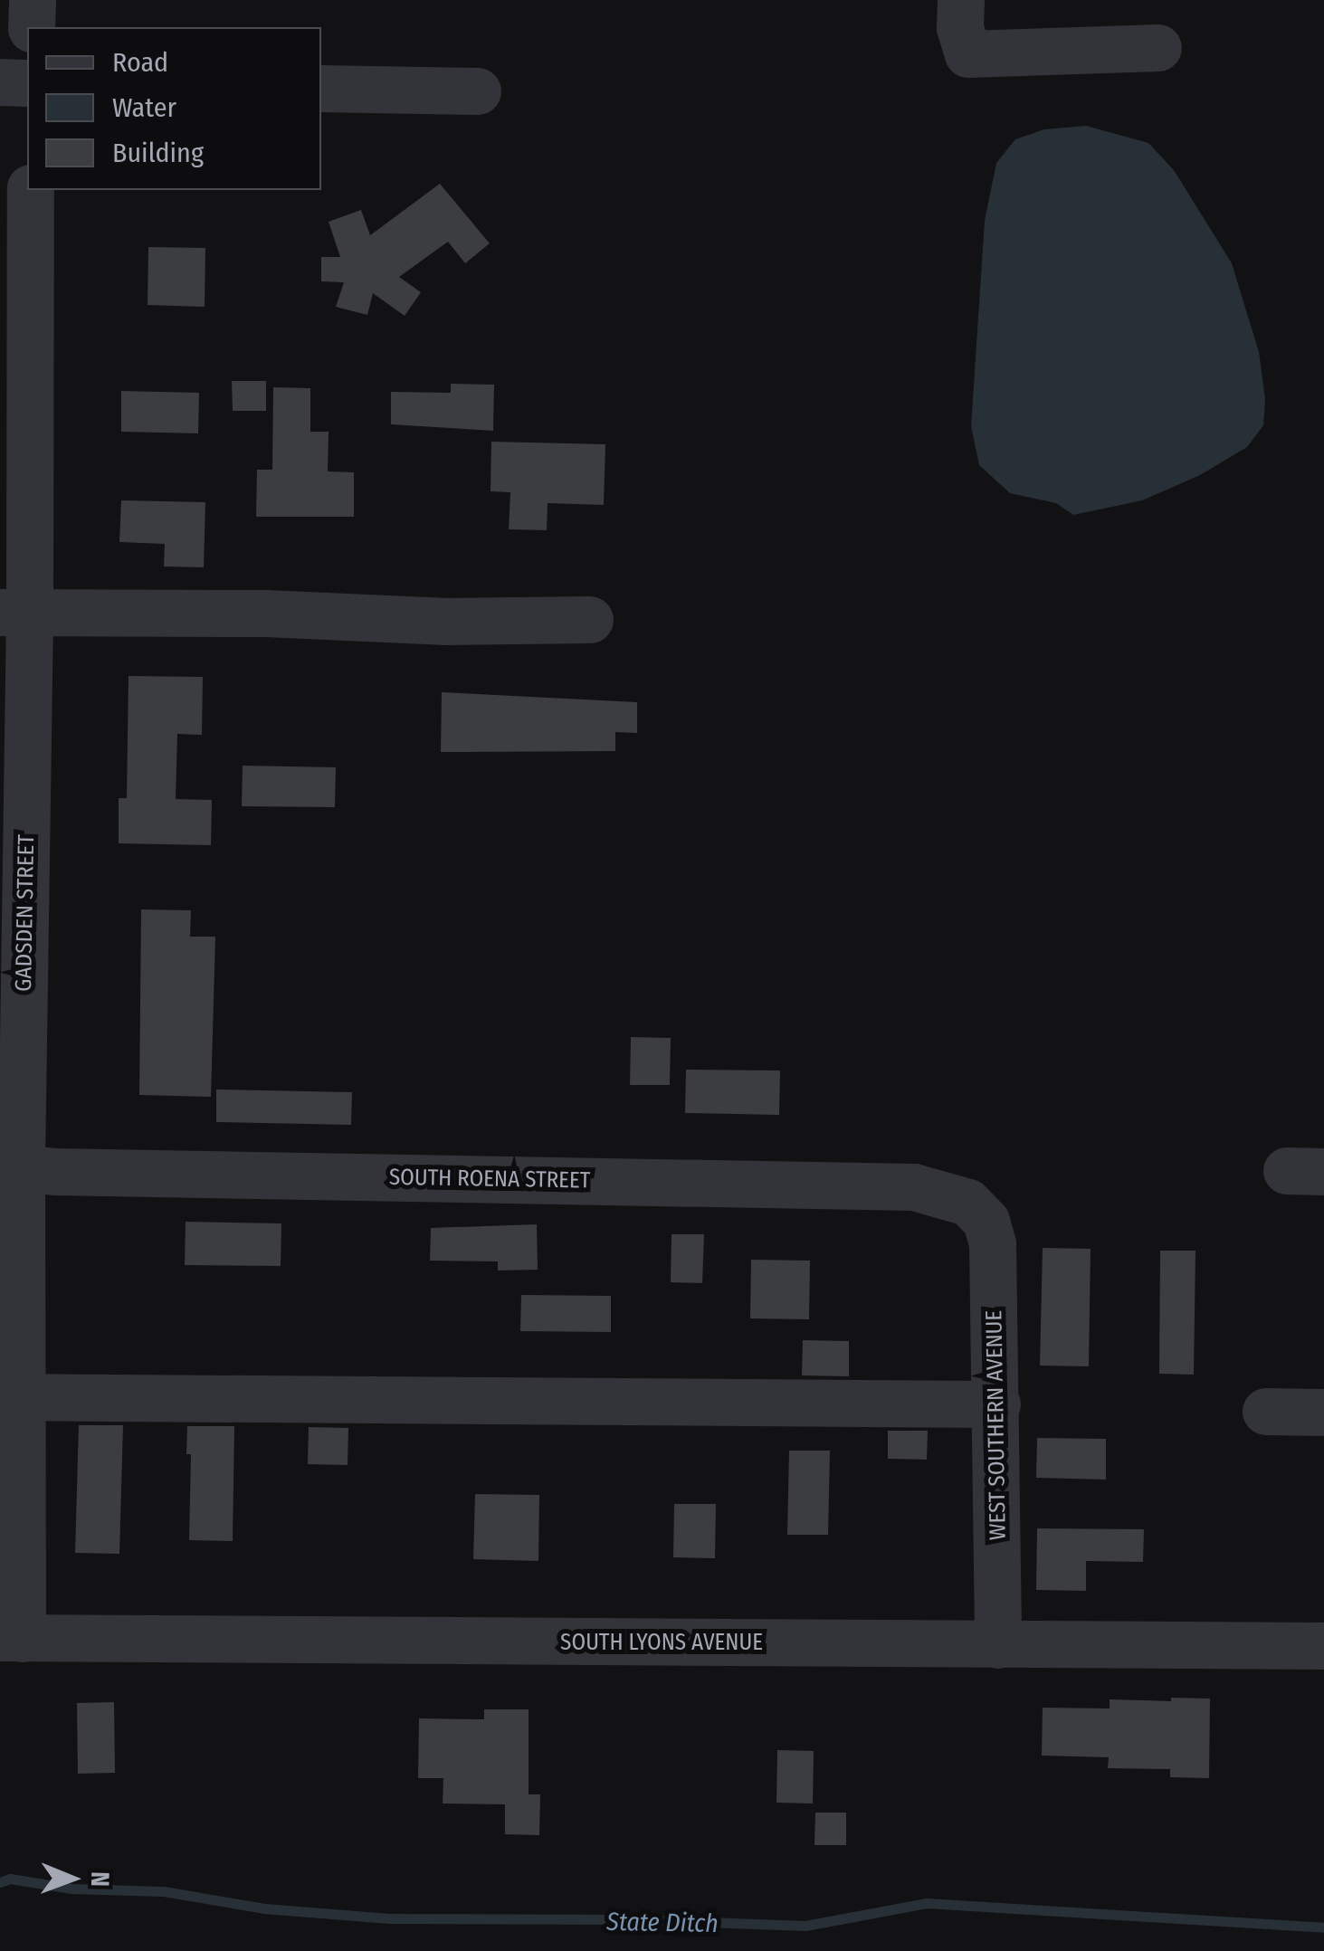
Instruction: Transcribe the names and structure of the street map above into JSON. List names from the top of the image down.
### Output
{
  "streets": {
    "street": [
      "GADSDEN STREET",
      "SOUTH ROENA STREET",
      "WEST SOUTHERN AVENUE",
      "SOUTH LYONS AVENUE"
    ]
  },
  "crossings": [
    ["GADSDEN STREET", "SOUTH ROENA STREET"],
    ["GADSDEN STREET", "SOUTH LYONS AVENUE"],
    ["SOUTH ROENA STREET", "WEST SOUTHERN AVENUE"],
    ["WEST SOUTHERN AVENUE", "SOUTH LYONS AVENUE"]
  ],
  "water": ["State Ditch"],
  "legend": ["Road", "Water", "Building"],
  "north": "right"
}
